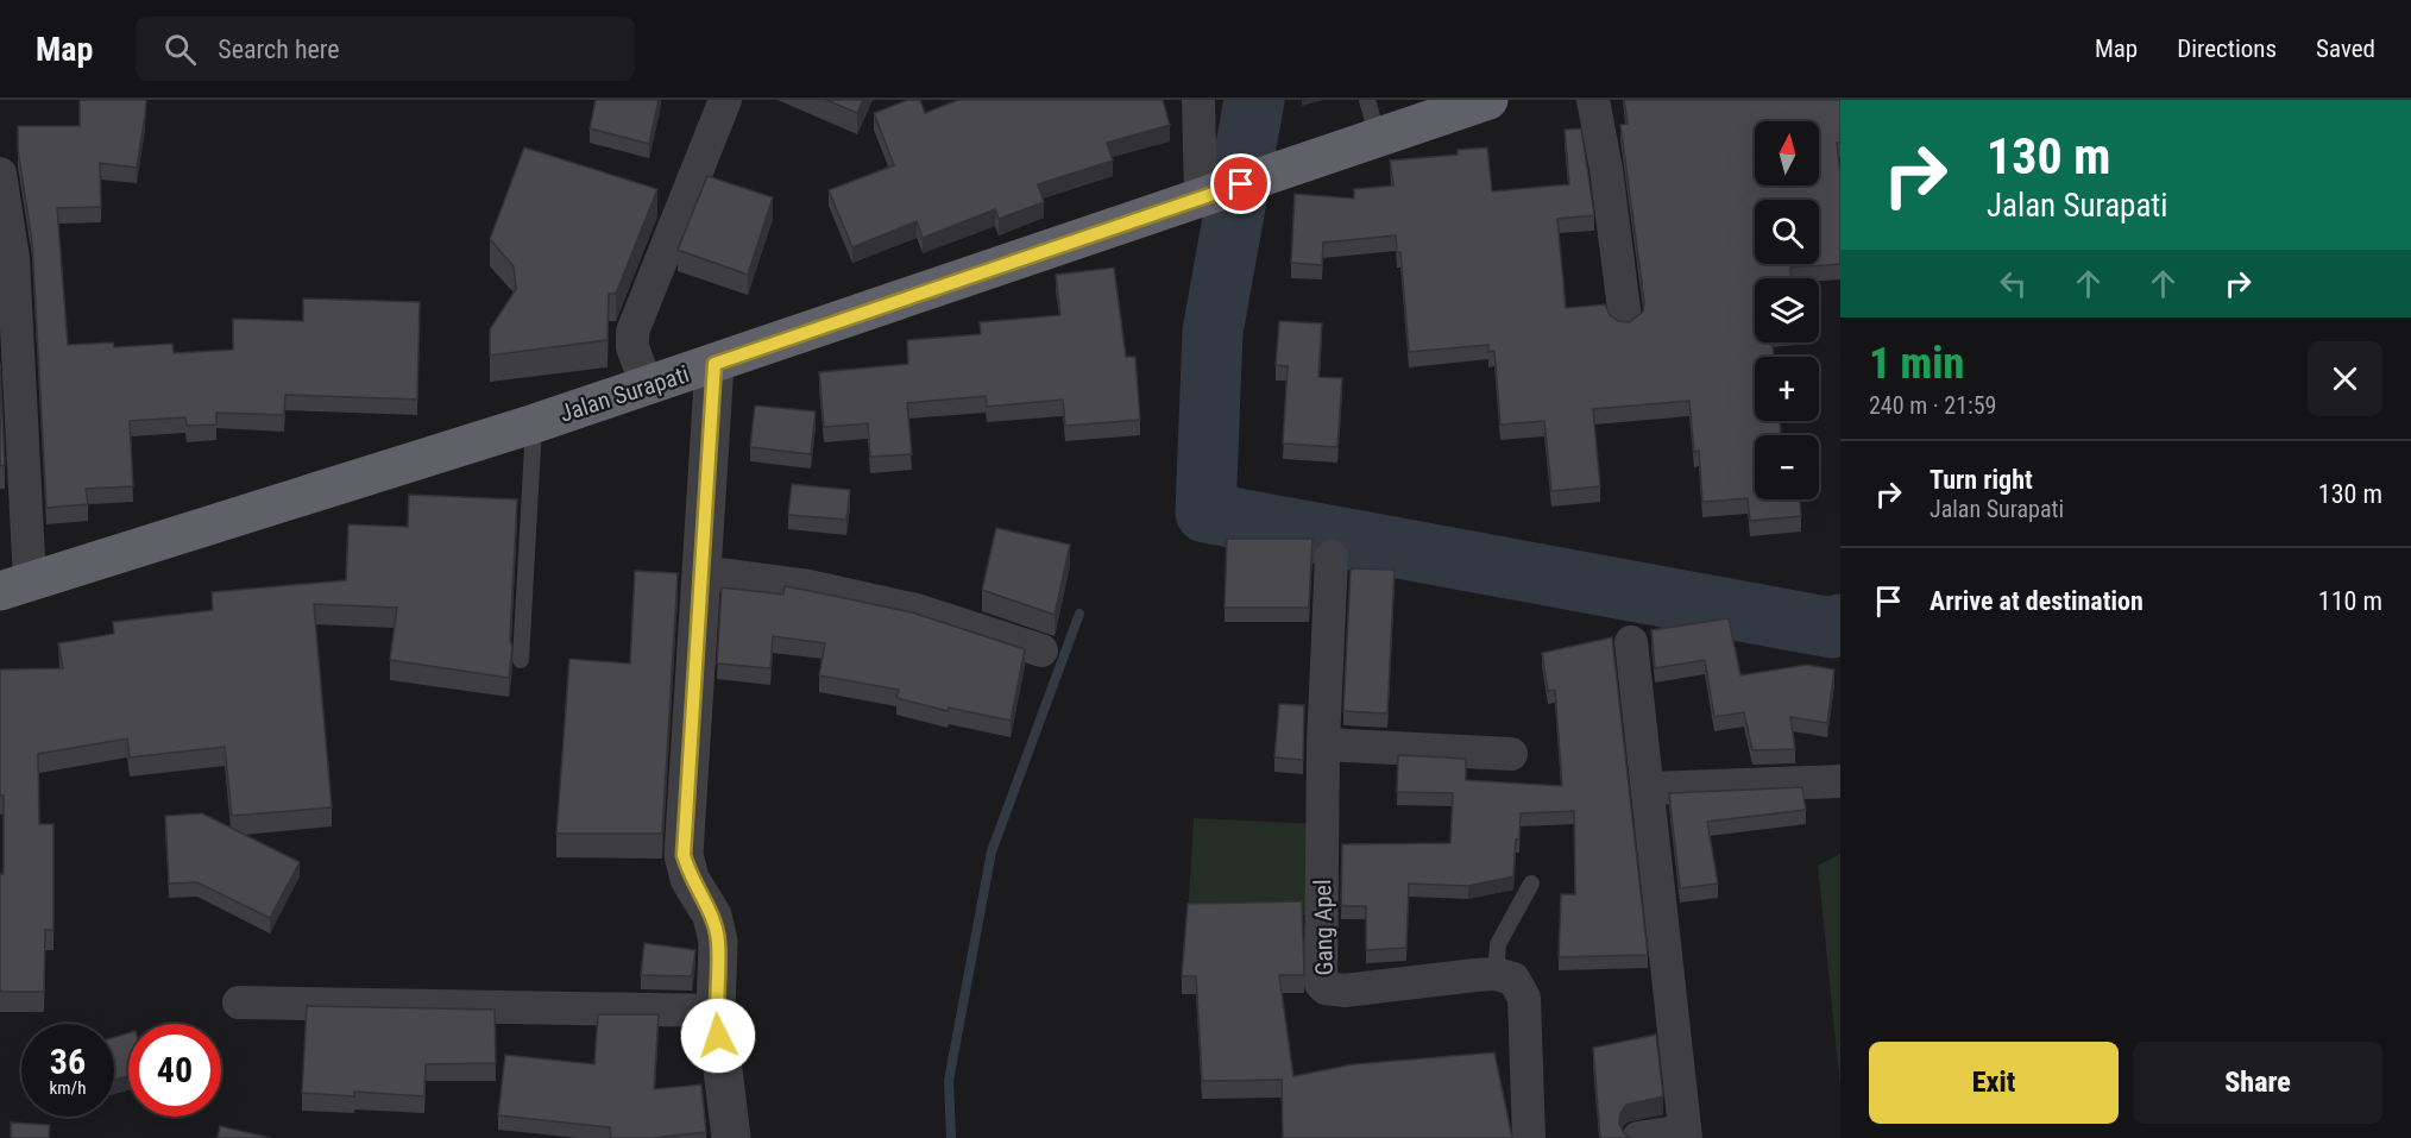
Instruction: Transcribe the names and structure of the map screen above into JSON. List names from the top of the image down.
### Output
{
  "streets": {
    "highway": ["Jalan Surapati"],
    "street": ["Gang Apel"]
  },
  "north": "top",
  "page": {
    "header": "Map",
    "search": "Search here",
    "nav": ["Map", "Directions", "Saved"],
    "turn": ["130 m", "Jalan Surapati"],
    "map_buttons": ["+", "−"],
    "heading": ["1 min", "240 m · 21:59"],
    "list": [
      {
        "name": "Turn right",
        "note": "Jalan Surapati",
        "value": "130 m"
      },
      {
        "name": "Arrive at destination",
        "value": "110 m"
      }
    ],
    "speed": "36 km/h",
    "limit": "40",
    "buttons": ["Exit", "Share"]
  }
}
